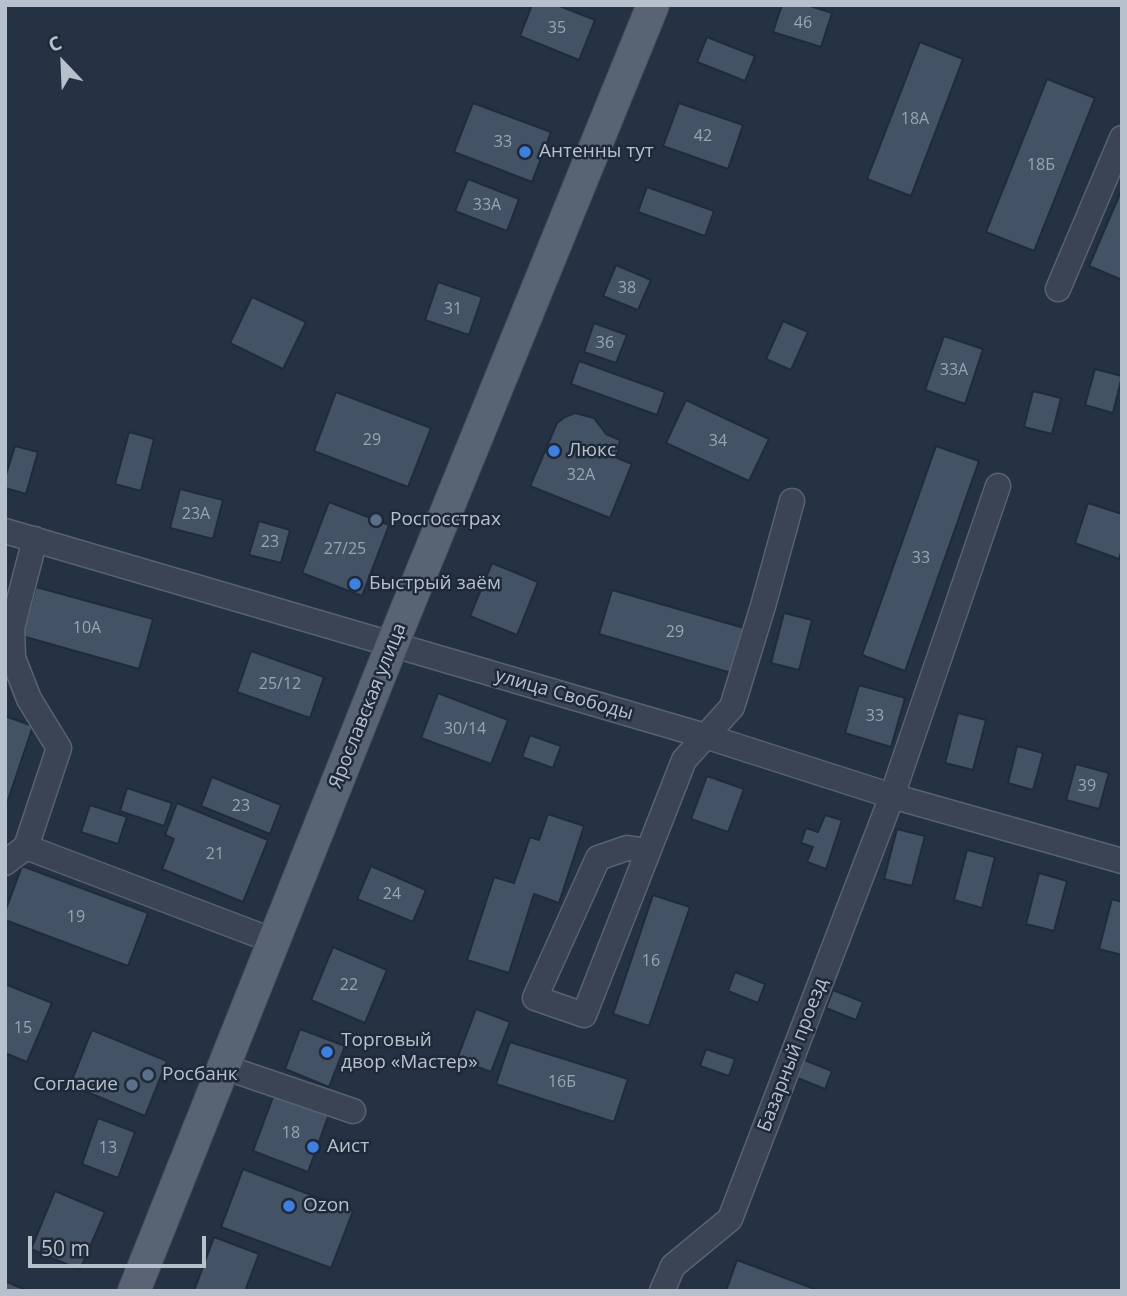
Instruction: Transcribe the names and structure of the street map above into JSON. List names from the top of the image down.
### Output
{
  "streets": {
    "main road": ["Ярославская улица"],
    "street": ["улица Свободы", "Базарный проезд"]
  },
  "crossings": [
    ["улица Свободы", "Ярославская улица"],
    ["улица Свободы", "Базарный проезд"]
  ],
  "places": [
    "Антенны тут",
    "Люкс",
    "Росгосстрах",
    "Быстрый заём",
    "Торговый двор «Мастер»",
    "Росбанк",
    "Согласие",
    "Аист",
    "Ozon"
  ],
  "house_numbers": [
    "46",
    "35",
    "18А",
    "42",
    "33",
    "18Б",
    "33А",
    "38",
    "31",
    "36",
    "33А",
    "29",
    "34",
    "32А",
    "23А",
    "23",
    "27/25",
    "33",
    "10А",
    "29",
    "25/12",
    "33",
    "30/14",
    "39",
    "23",
    "21",
    "24",
    "19",
    "16",
    "22",
    "15",
    "16Б",
    "18",
    "13"
  ],
  "scale_bar": "50 m",
  "north": "top left"
}
